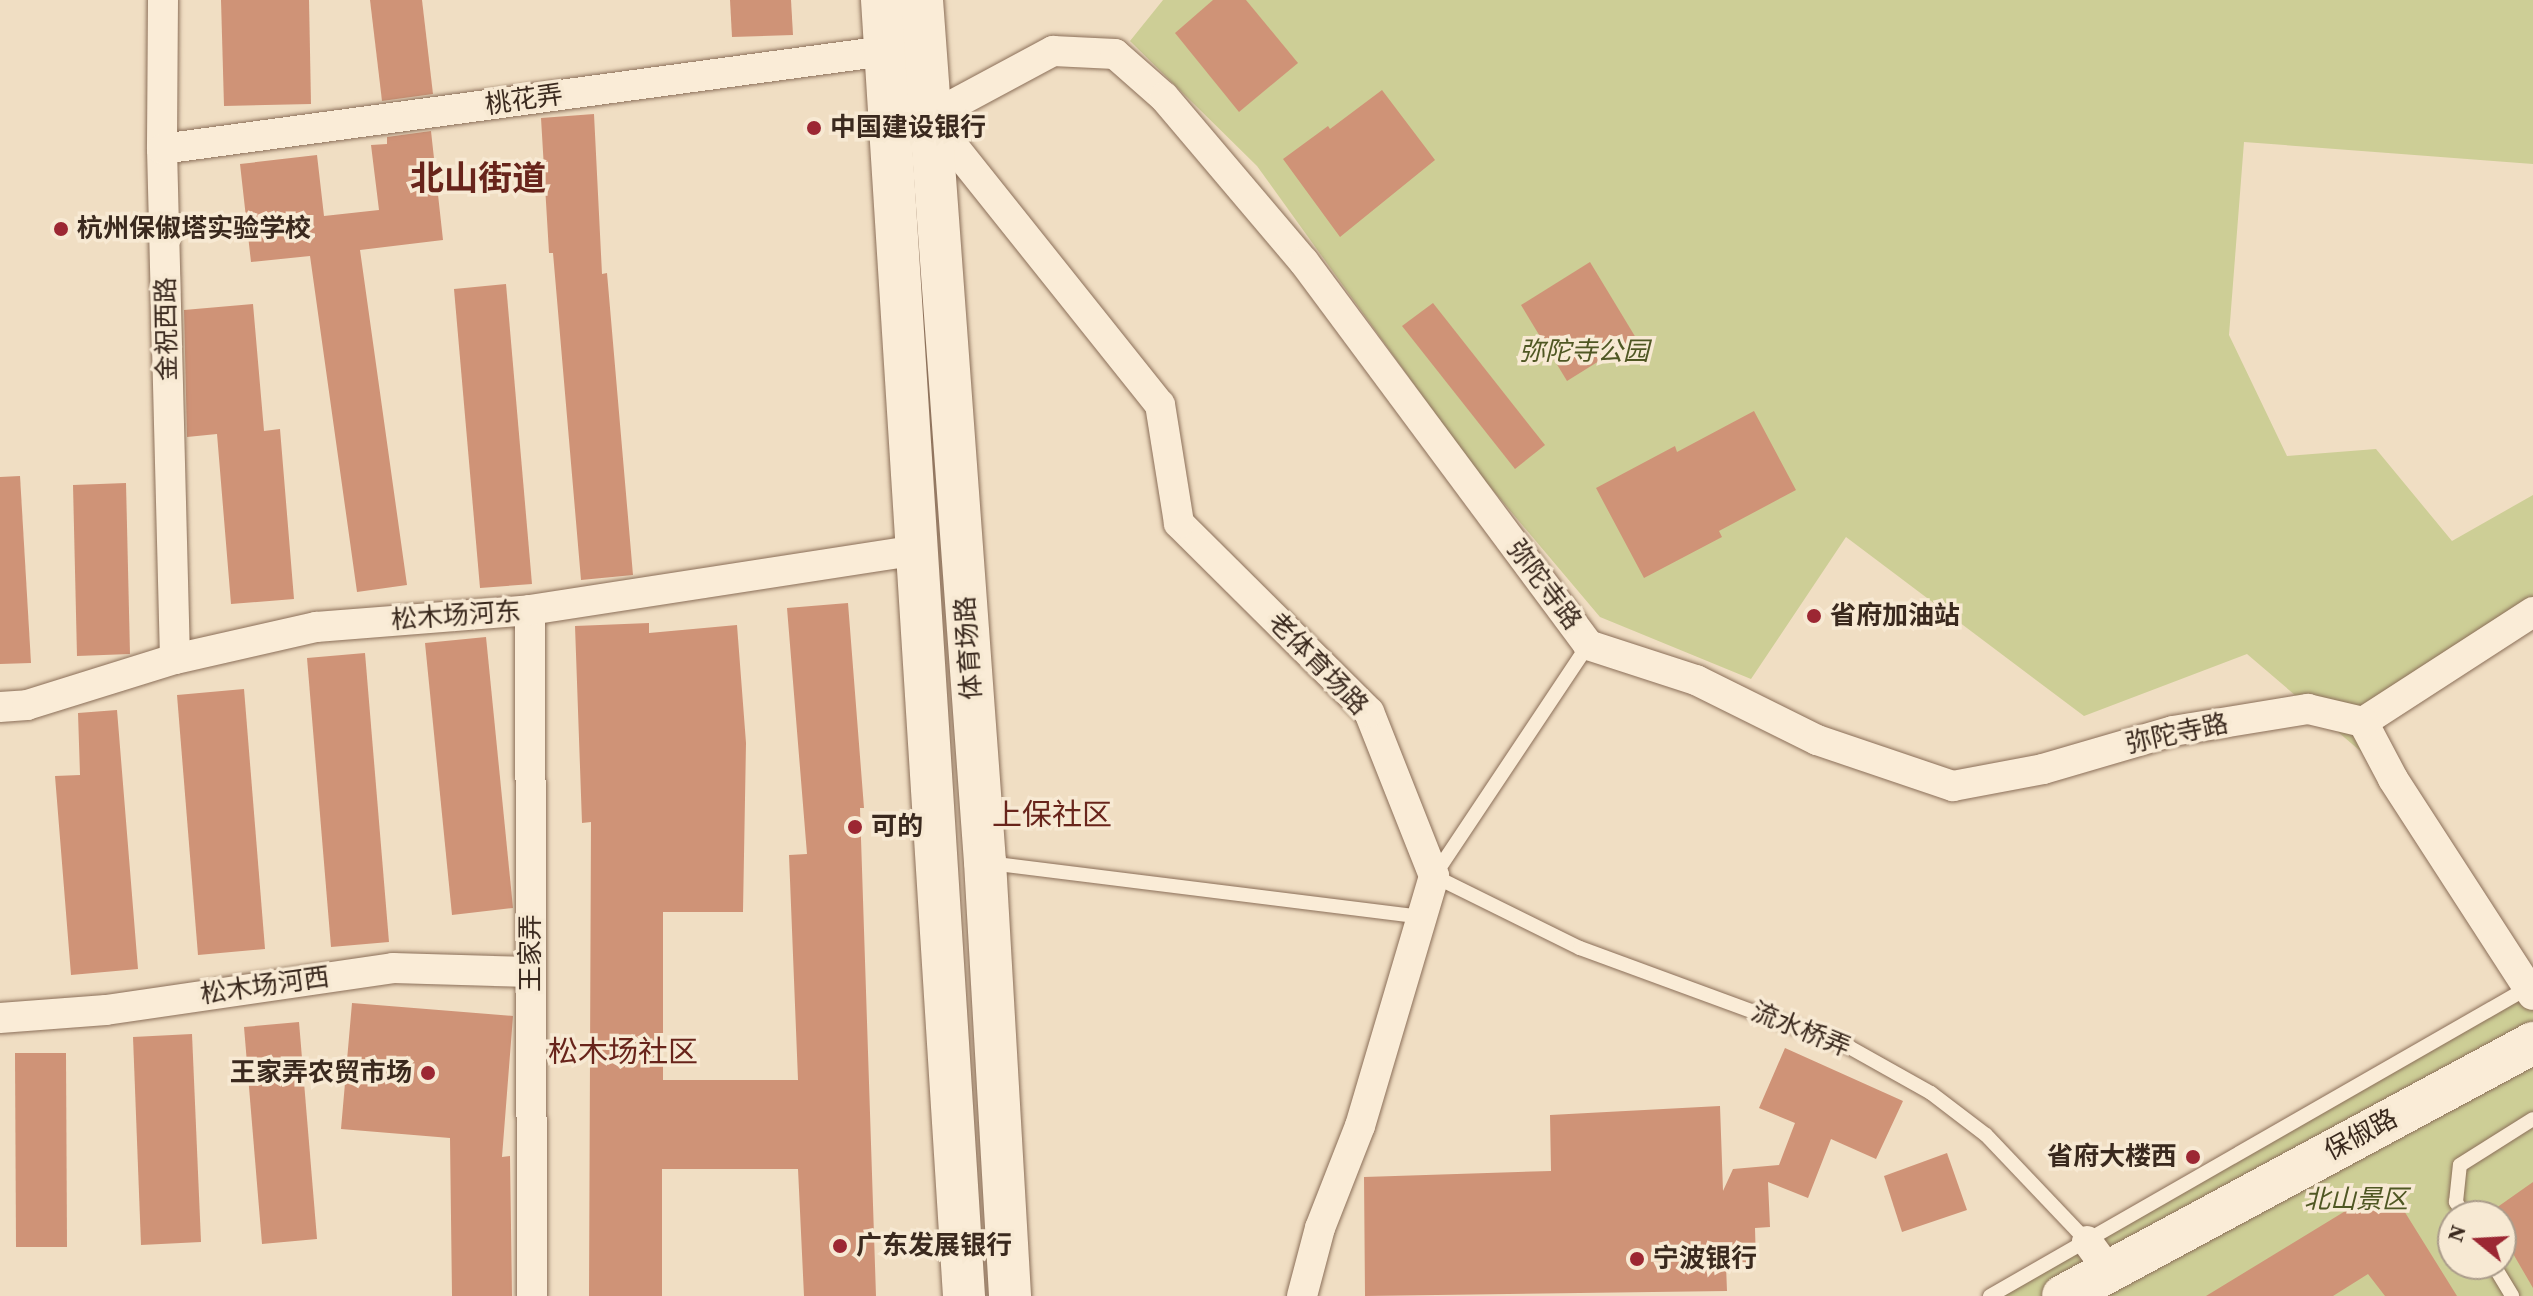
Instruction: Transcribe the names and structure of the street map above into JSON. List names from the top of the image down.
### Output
{
  "streets": {
    "main road": ["体育场路", "保俶路"],
    "street": [
      "桃花弄",
      "金祝西路",
      "弥陀寺路",
      "松木场河东",
      "老体育场路",
      "王家弄",
      "松木场河西"
    ],
    "lane": ["流水桥弄"]
  },
  "crossings": [
    ["桃花弄", "金祝西路"],
    ["桃花弄", "体育场路"],
    ["金祝西路", "松木场河东"],
    ["弥陀寺路", "体育场路"],
    ["弥陀寺路", "老体育场路"],
    ["松木场河东", "体育场路"],
    ["松木场河东", "王家弄"],
    ["体育场路", "老体育场路"],
    ["老体育场路", "流水桥弄"],
    ["王家弄", "松木场河西"],
    ["流水桥弄", "保俶路"]
  ],
  "districts": ["北山街道", "上保社区", "松木场社区"],
  "parks": ["弥陀寺公园", "北山景区"],
  "places": [
    "中国建设银行",
    "杭州保俶塔实验学校",
    "省府加油站",
    "可的",
    "王家弄农贸市场",
    "省府大楼西",
    "广东发展银行",
    "宁波银行"
  ],
  "north": "left"
}
